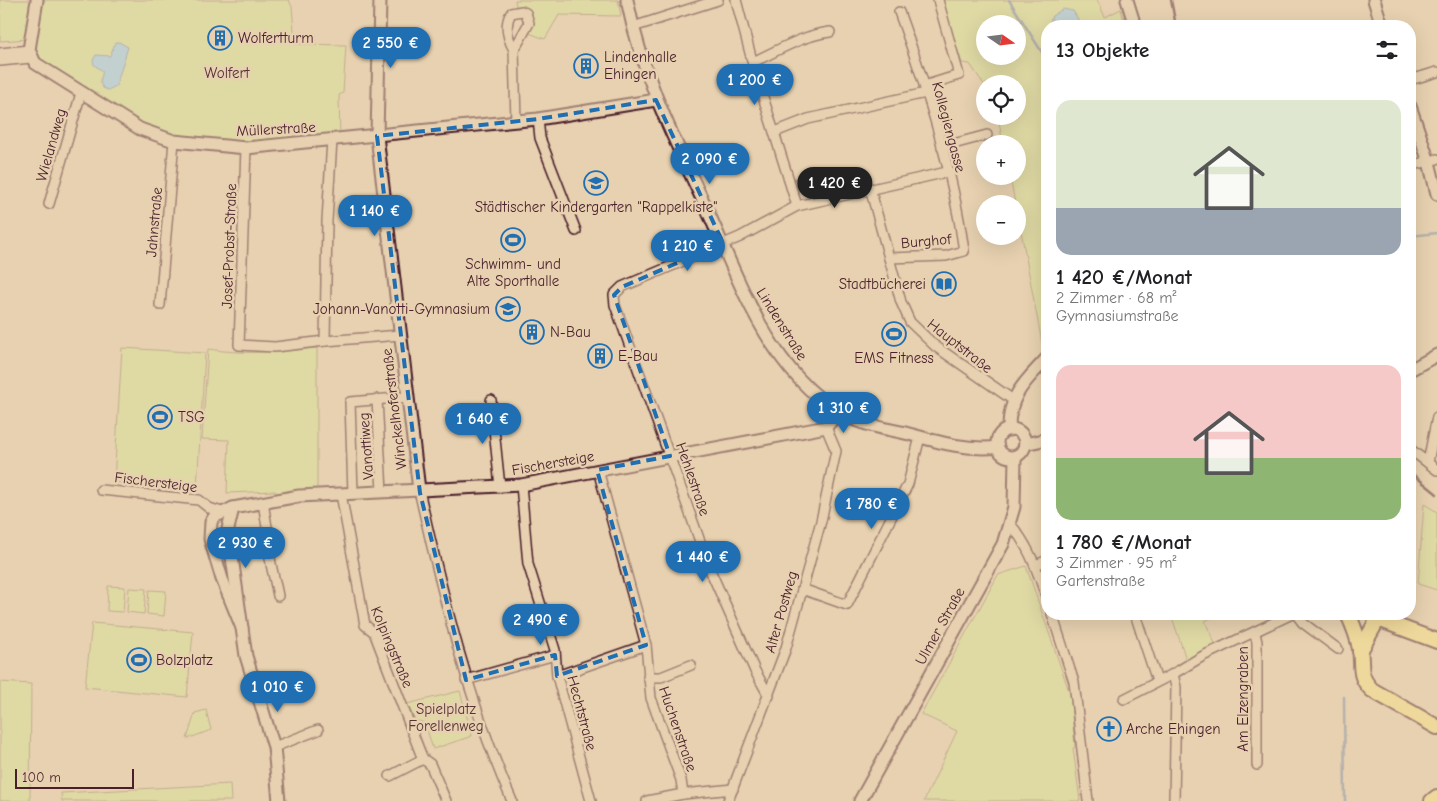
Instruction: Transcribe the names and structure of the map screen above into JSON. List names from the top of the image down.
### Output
{
  "streets": {
    "street": [
      "Kollegiengasse",
      "Müllerstraße",
      "Wielandweg",
      "Jahnstraße",
      "Burghof",
      "Josef-Probst-Straße",
      "Lindenstraße",
      "Hauptstraße",
      "Winckelhoferstraße",
      "Vanottiweg",
      "Fischersteige",
      "Hehlestraße",
      "Alter Postweg",
      "Ulmer Straße",
      "Kolpingstraße",
      "Am Elzengraben",
      "Hechtstraße",
      "Huchenstraße"
    ]
  },
  "crossings": [
    ["Kollegiengasse", "Burghof"],
    ["Müllerstraße", "Wielandweg"],
    ["Müllerstraße", "Jahnstraße"],
    ["Müllerstraße", "Josef-Probst-Straße"],
    ["Müllerstraße", "Lindenstraße"],
    ["Müllerstraße", "Winckelhoferstraße"],
    ["Burghof", "Hauptstraße"],
    ["Lindenstraße", "Hehlestraße"],
    ["Lindenstraße", "Ulmer Straße"],
    ["Winckelhoferstraße", "Fischersteige"],
    ["Vanottiweg", "Fischersteige"],
    ["Fischersteige", "Hehlestraße"],
    ["Fischersteige", "Alter Postweg"],
    ["Fischersteige", "Kolpingstraße"],
    ["Fischersteige", "Hechtstraße"],
    ["Fischersteige", "Huchenstraße"],
    ["Hehlestraße", "Alter Postweg"]
  ],
  "parks": ["Wolfert", "Spielplatz Forellenweg"],
  "places": {
    "building": [
      "Wolfertturm",
      "Lindenhalle Ehingen",
      "N-Bau",
      "E-Bau"
    ],
    "school or university": ["Städtischer Kindergarten \"Rappelkiste\"", "Johann-Vanotti-Gymnasium"],
    "sports": [
      "Schwimm- und Alte Sporthalle",
      "EMS Fitness",
      "TSG",
      "Bolzplatz"
    ],
    "library": ["Stadtbücherei"],
    "church": ["Arche Ehingen"]
  },
  "scale_bar": "100 m",
  "north": "right",
  "page": {
    "map_buttons": ["+", "−"],
    "heading": "13 Objekte",
    "price": [
      "2 550 €",
      "1 200 €",
      "2 090 €",
      "1 420 €",
      "1 140 €",
      "1 210 €",
      "1 310 €",
      "1 640 €",
      "1 780 €",
      "2 930 €",
      "1 440 €",
      "2 490 €",
      "1 010 €"
    ],
    "list": [
      {
        "name": "1 420 €/Monat",
        "note": "2 Zimmer · 68 m² · Gymnasiumstraße"
      },
      {
        "name": "1 780 €/Monat",
        "note": "3 Zimmer · 95 m² · Gartenstraße"
      }
    ],
    "scale": "100 m"
  }
}
